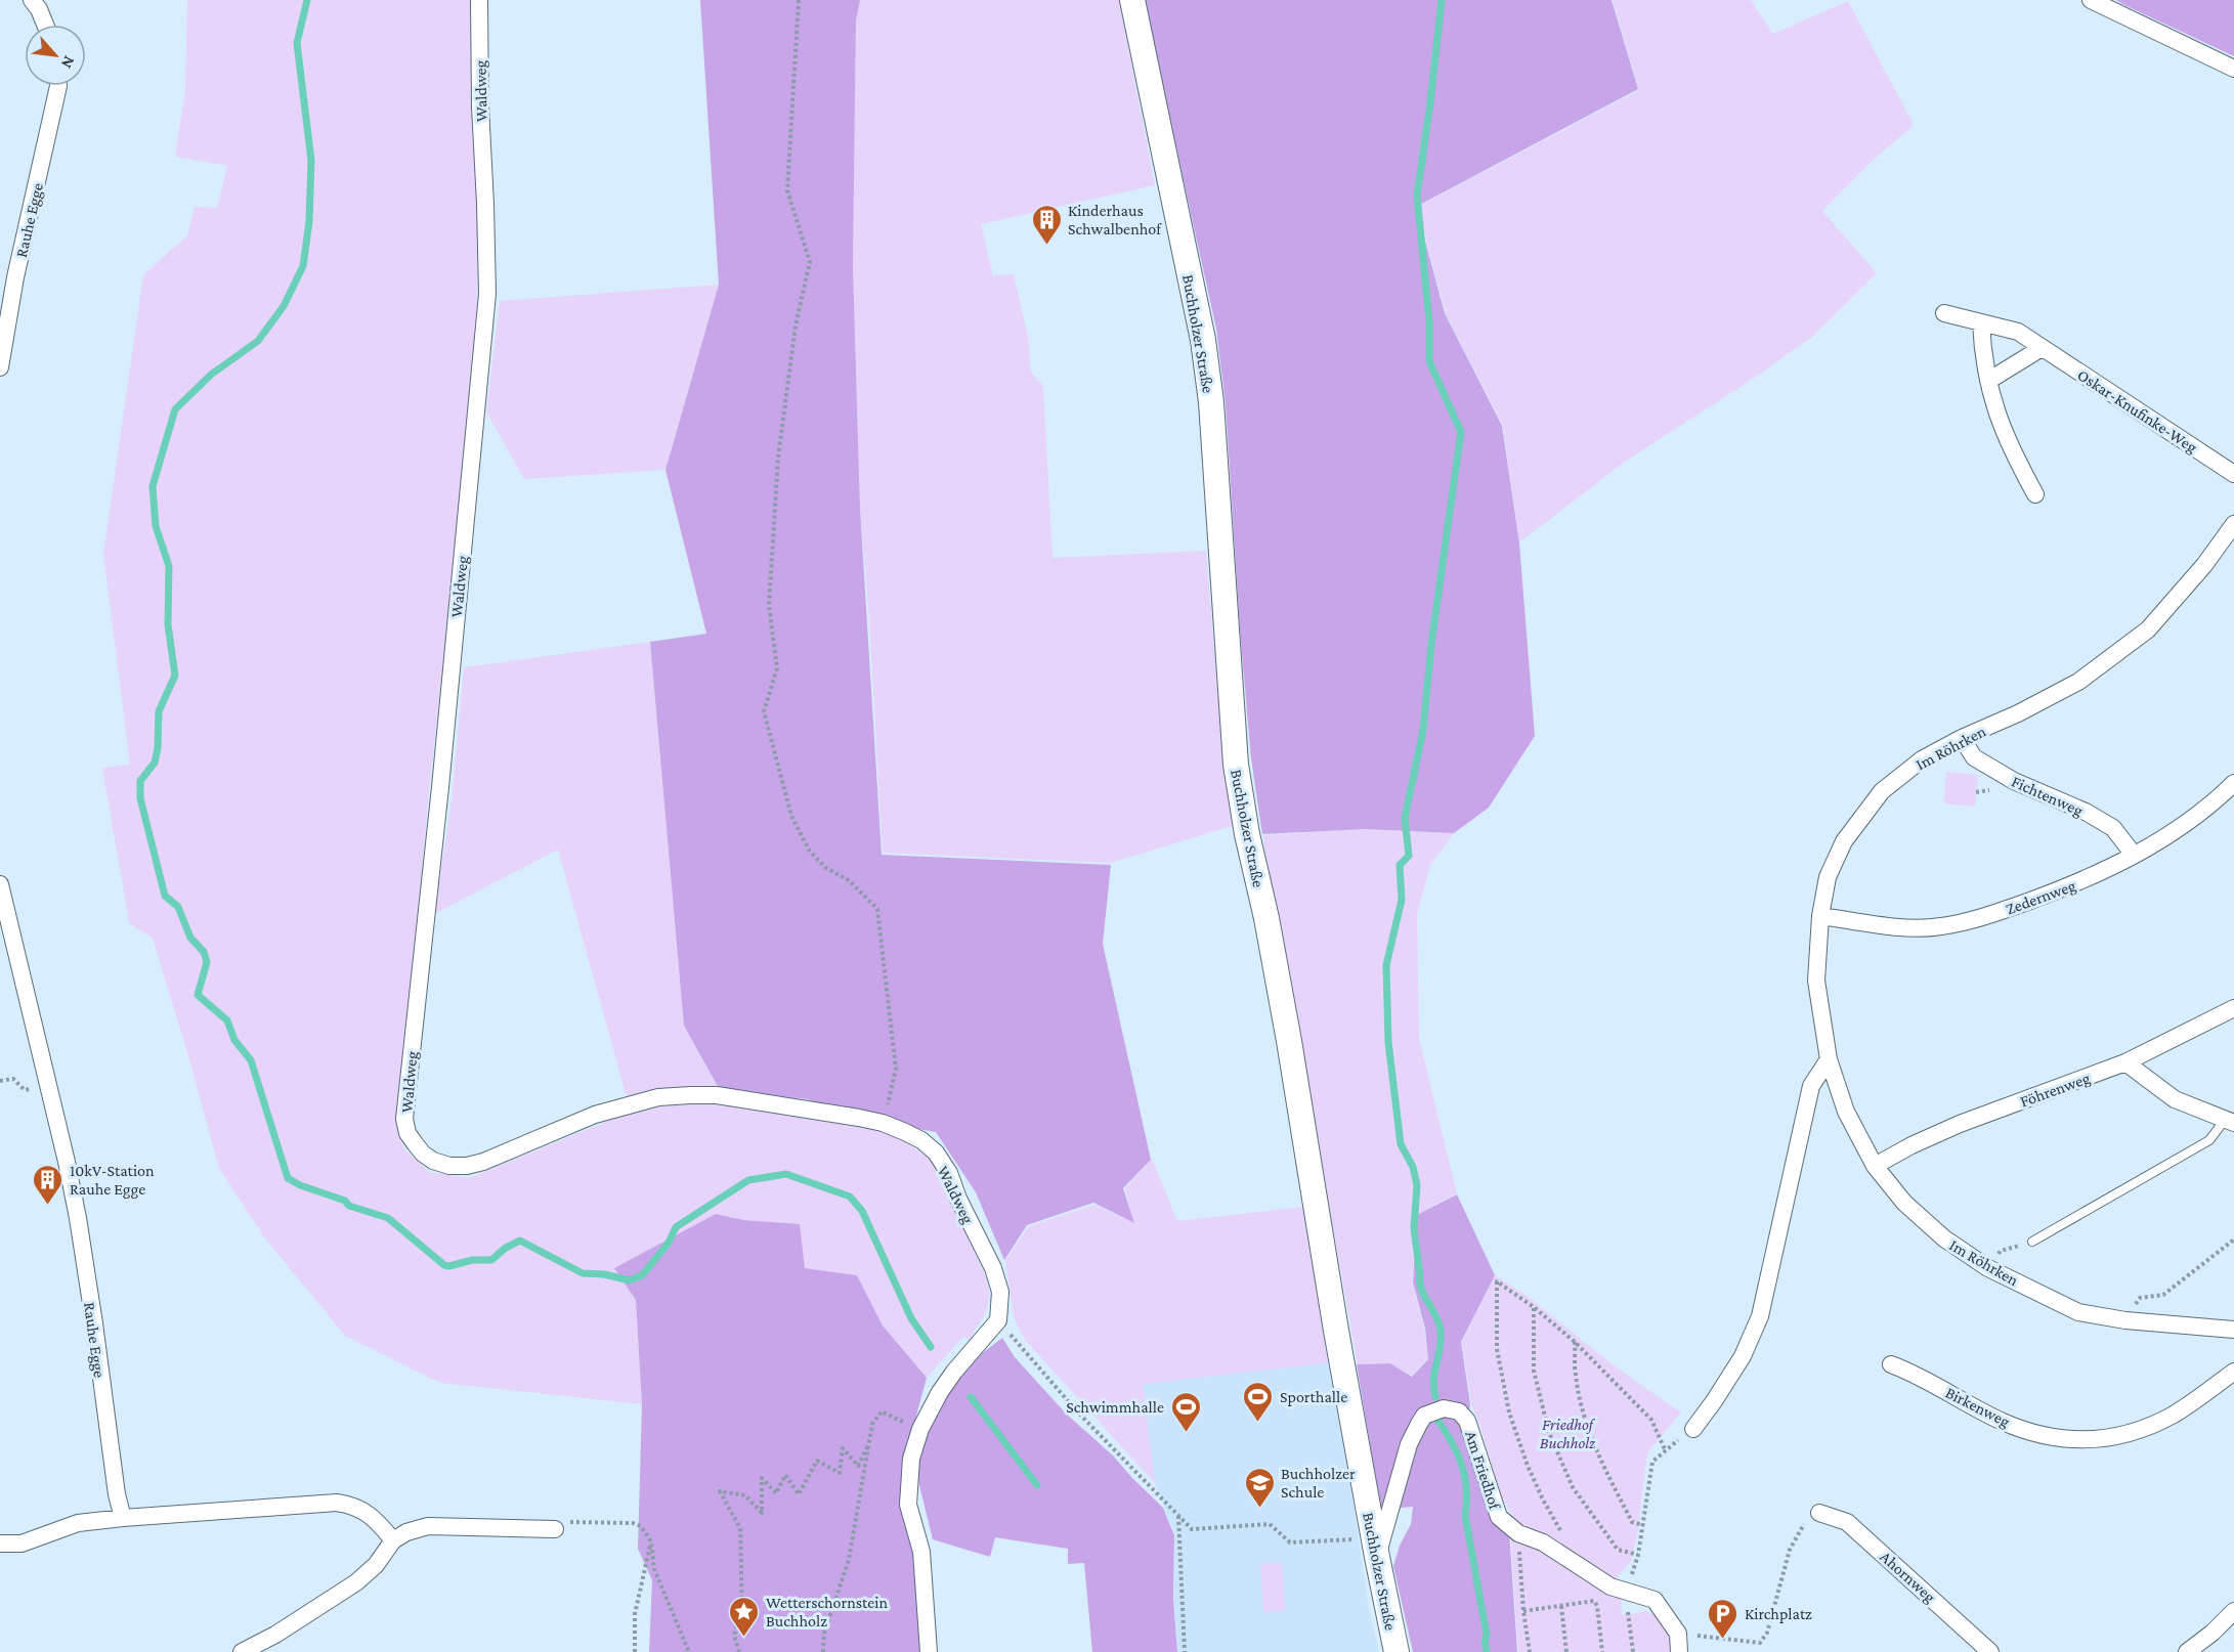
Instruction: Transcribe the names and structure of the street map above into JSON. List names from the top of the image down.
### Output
{
  "streets": {
    "street": [
      "Waldweg",
      "Rauhe Egge",
      "Buchholzer Straße",
      "Oskar-Knufinke-Weg",
      "Im Röhrken",
      "Fichtenweg",
      "Zedernweg",
      "Föhrenweg",
      "Birkenweg",
      "Am Friedhof",
      "Ahornweg"
    ]
  },
  "crossings": [
    ["Buchholzer Straße", "Am Friedhof"],
    ["Im Röhrken", "Fichtenweg"],
    ["Im Röhrken", "Zedernweg"],
    ["Im Röhrken", "Föhrenweg"],
    ["Fichtenweg", "Zedernweg"]
  ],
  "parks": ["Friedhof Buchholz"],
  "places": {
    "building": ["Kinderhaus Schwalbenhof", "10kV-Station Rauhe Egge"],
    "sports": ["Sporthalle", "Schwimmhalle"],
    "school or university": ["Buchholzer Schule"],
    "place": ["Wetterschornstein Buchholz"],
    "parking": ["Kirchplatz"]
  },
  "north": "bottom right"
}
